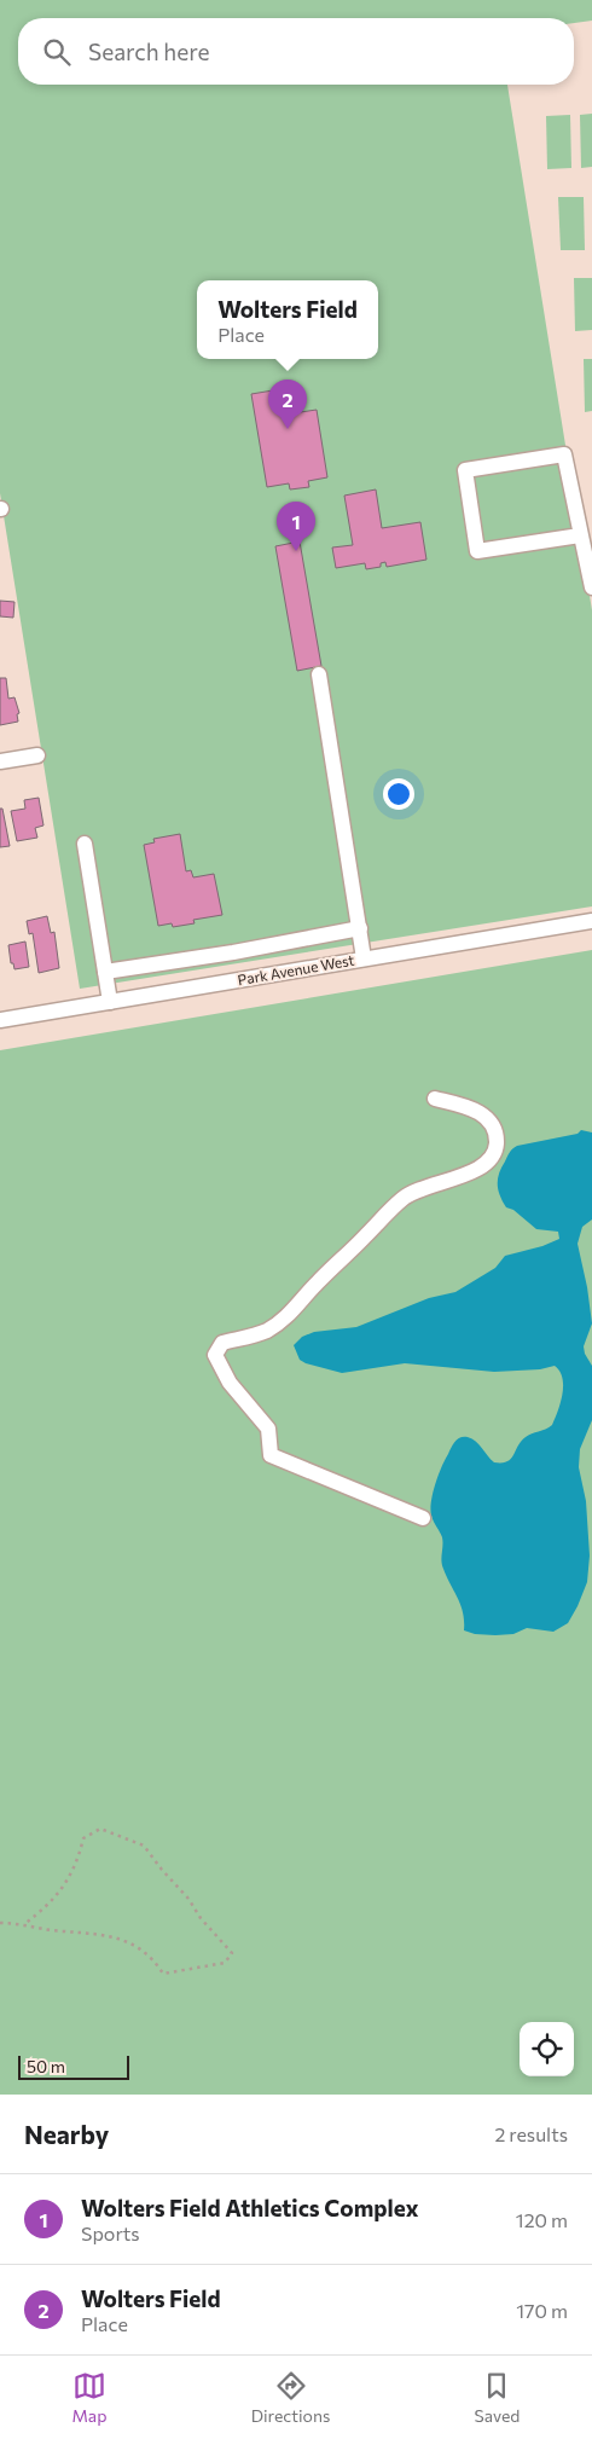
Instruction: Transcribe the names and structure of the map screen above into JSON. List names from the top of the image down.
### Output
{
  "streets": {
    "street": ["Park Avenue West"]
  },
  "scale_bar": "50 m",
  "page": {
    "search": "Search here",
    "popup": ["Wolters Field", "Place"],
    "pins": ["2", "1"],
    "scale": "50 m",
    "heading": ["Nearby", "2 results"],
    "list": [
      {
        "mark": "1",
        "name": "Wolters Field Athletics Complex",
        "note": "Sports",
        "value": "120 m"
      },
      {
        "mark": "2",
        "name": "Wolters Field",
        "note": "Place",
        "value": "170 m"
      }
    ],
    "nav": ["Map", "Directions", "Saved"]
  }
}
